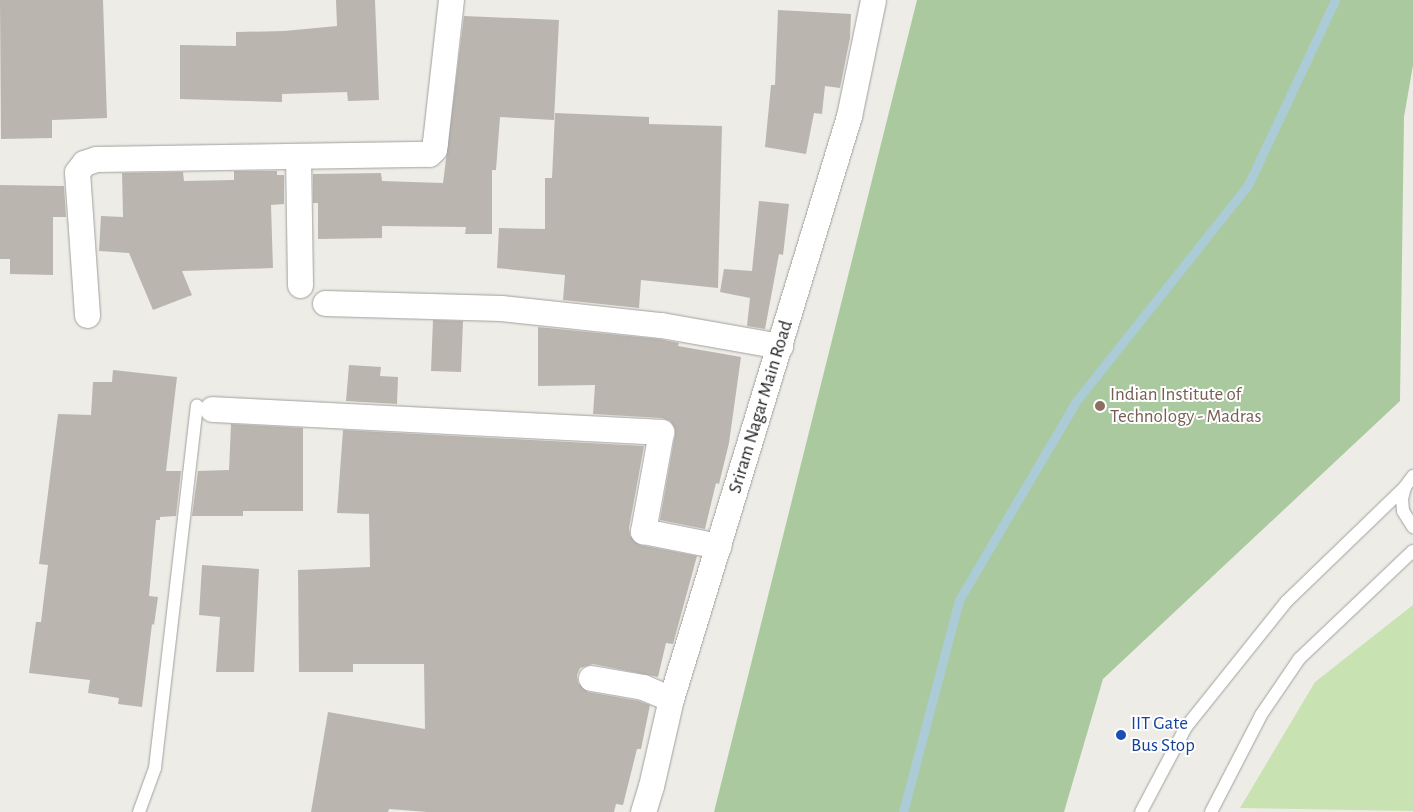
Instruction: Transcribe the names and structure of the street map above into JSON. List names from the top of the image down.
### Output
{
  "streets": {
    "street": ["Sriram Nagar Main Road"]
  },
  "places": ["Indian Institute of Technology - Madras", "IIT Gate Bus Stop"]
}
